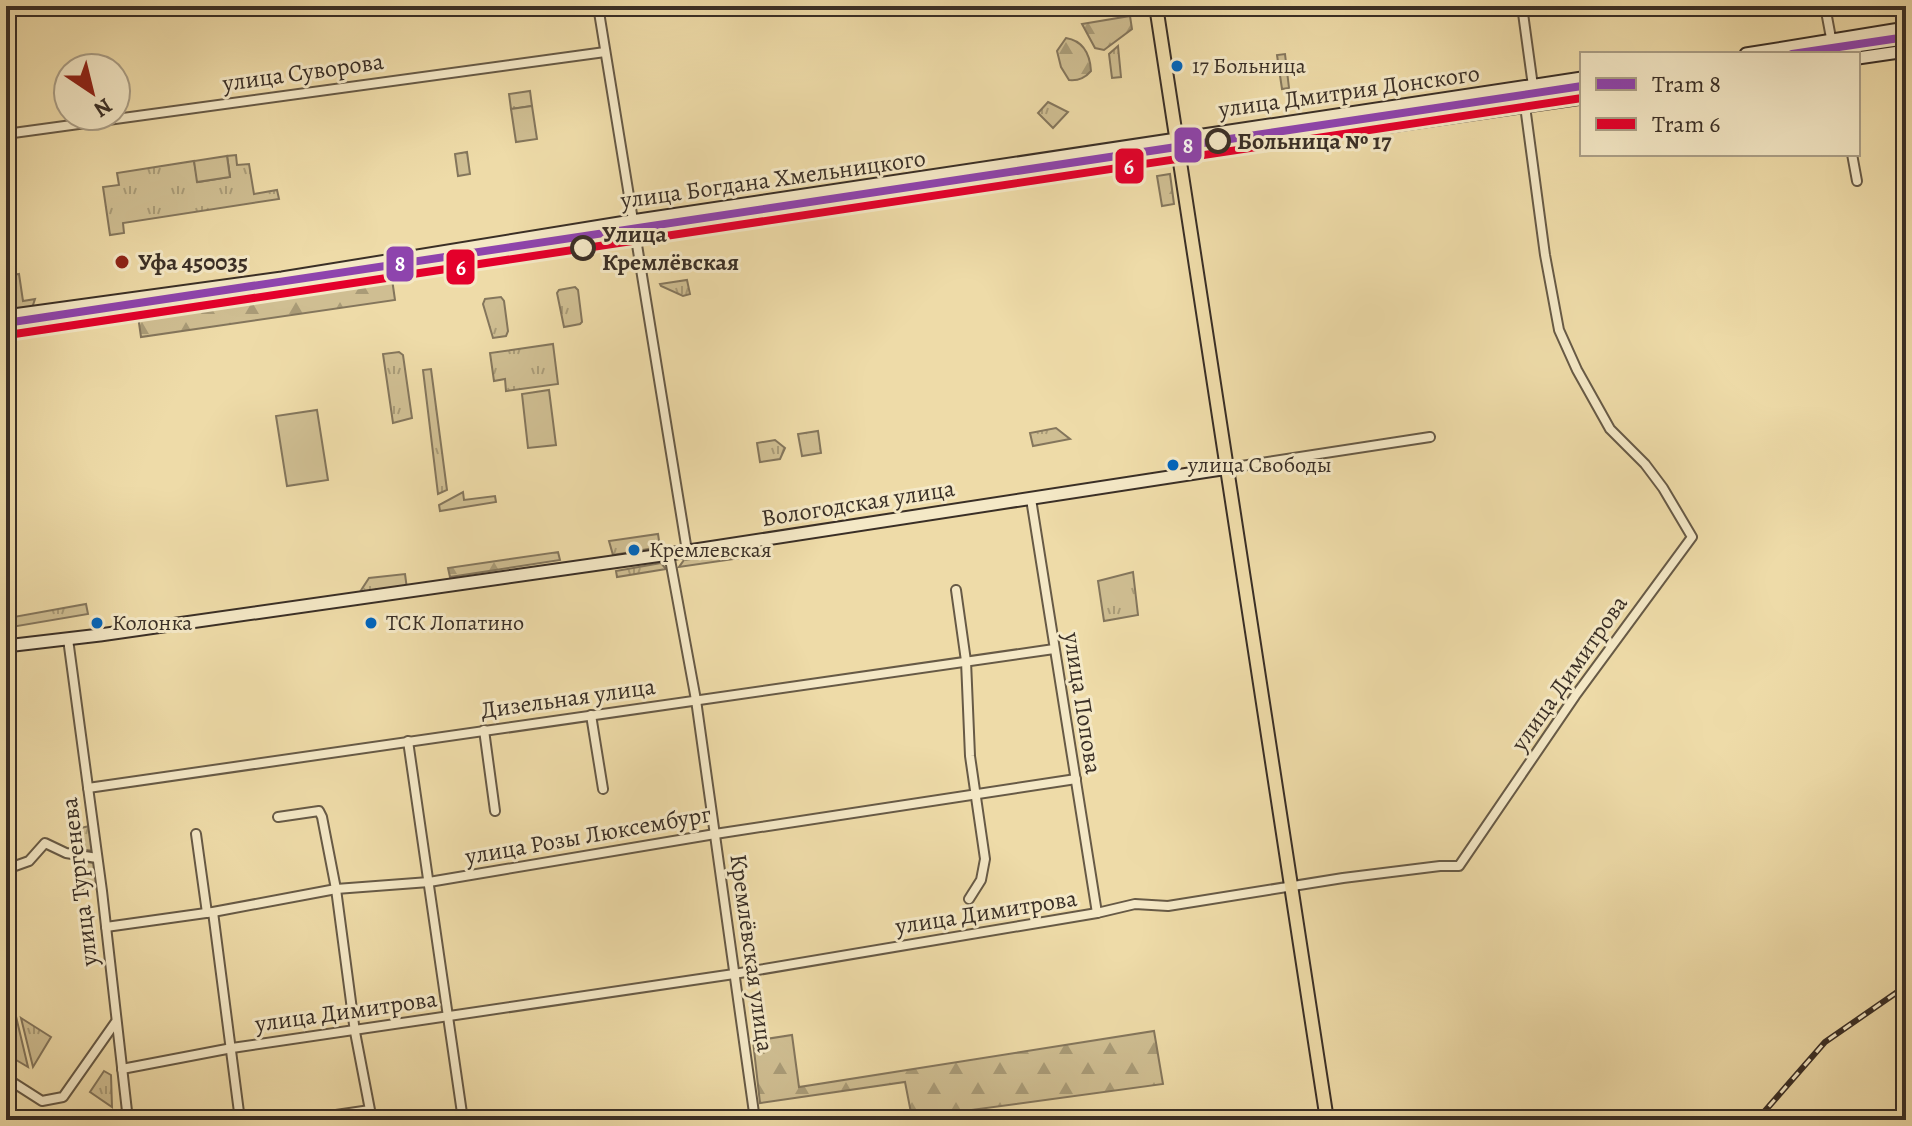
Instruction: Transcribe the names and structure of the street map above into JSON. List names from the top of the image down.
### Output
{
  "streets": {
    "main road": ["улица Дмитрия Донского", "улица Богдана Хмельницкого", "Вологодская улица"],
    "street": [
      "улица Суворова",
      "улица Димитрова",
      "Дизельная улица",
      "улица Попова",
      "улица Розы Люксембург",
      "улица Тургенева",
      "Кремлёвская улица"
    ]
  },
  "crossings": [
    ["улица Дмитрия Донского", "улица Богдана Хмельницкого"],
    ["улица Дмитрия Донского", "улица Димитрова"],
    ["Вологодская улица", "улица Попова"],
    ["Вологодская улица", "улица Тургенева"],
    ["Вологодская улица", "Кремлёвская улица"],
    ["улица Димитрова", "улица Попова"],
    ["улица Димитрова", "улица Тургенева"],
    ["улица Димитрова", "Кремлёвская улица"],
    ["Дизельная улица", "улица Попова"],
    ["Дизельная улица", "улица Тургенева"],
    ["Дизельная улица", "Кремлёвская улица"],
    ["улица Попова", "улица Розы Люксембург"],
    ["улица Розы Люксембург", "улица Тургенева"],
    ["улица Розы Люксембург", "Кремлёвская улица"]
  ],
  "places": [
    "17 Больница",
    "Больница № 17",
    "Улица Кремлёвская",
    "Уфа 450035",
    "улица Свободы",
    "Кремлевская",
    "Колонка",
    "ТСК Лопатино"
  ],
  "lines": ["tram line 8", "tram line 6"],
  "legend": ["Tram 8", "Tram 6"],
  "north": "bottom right"
}
